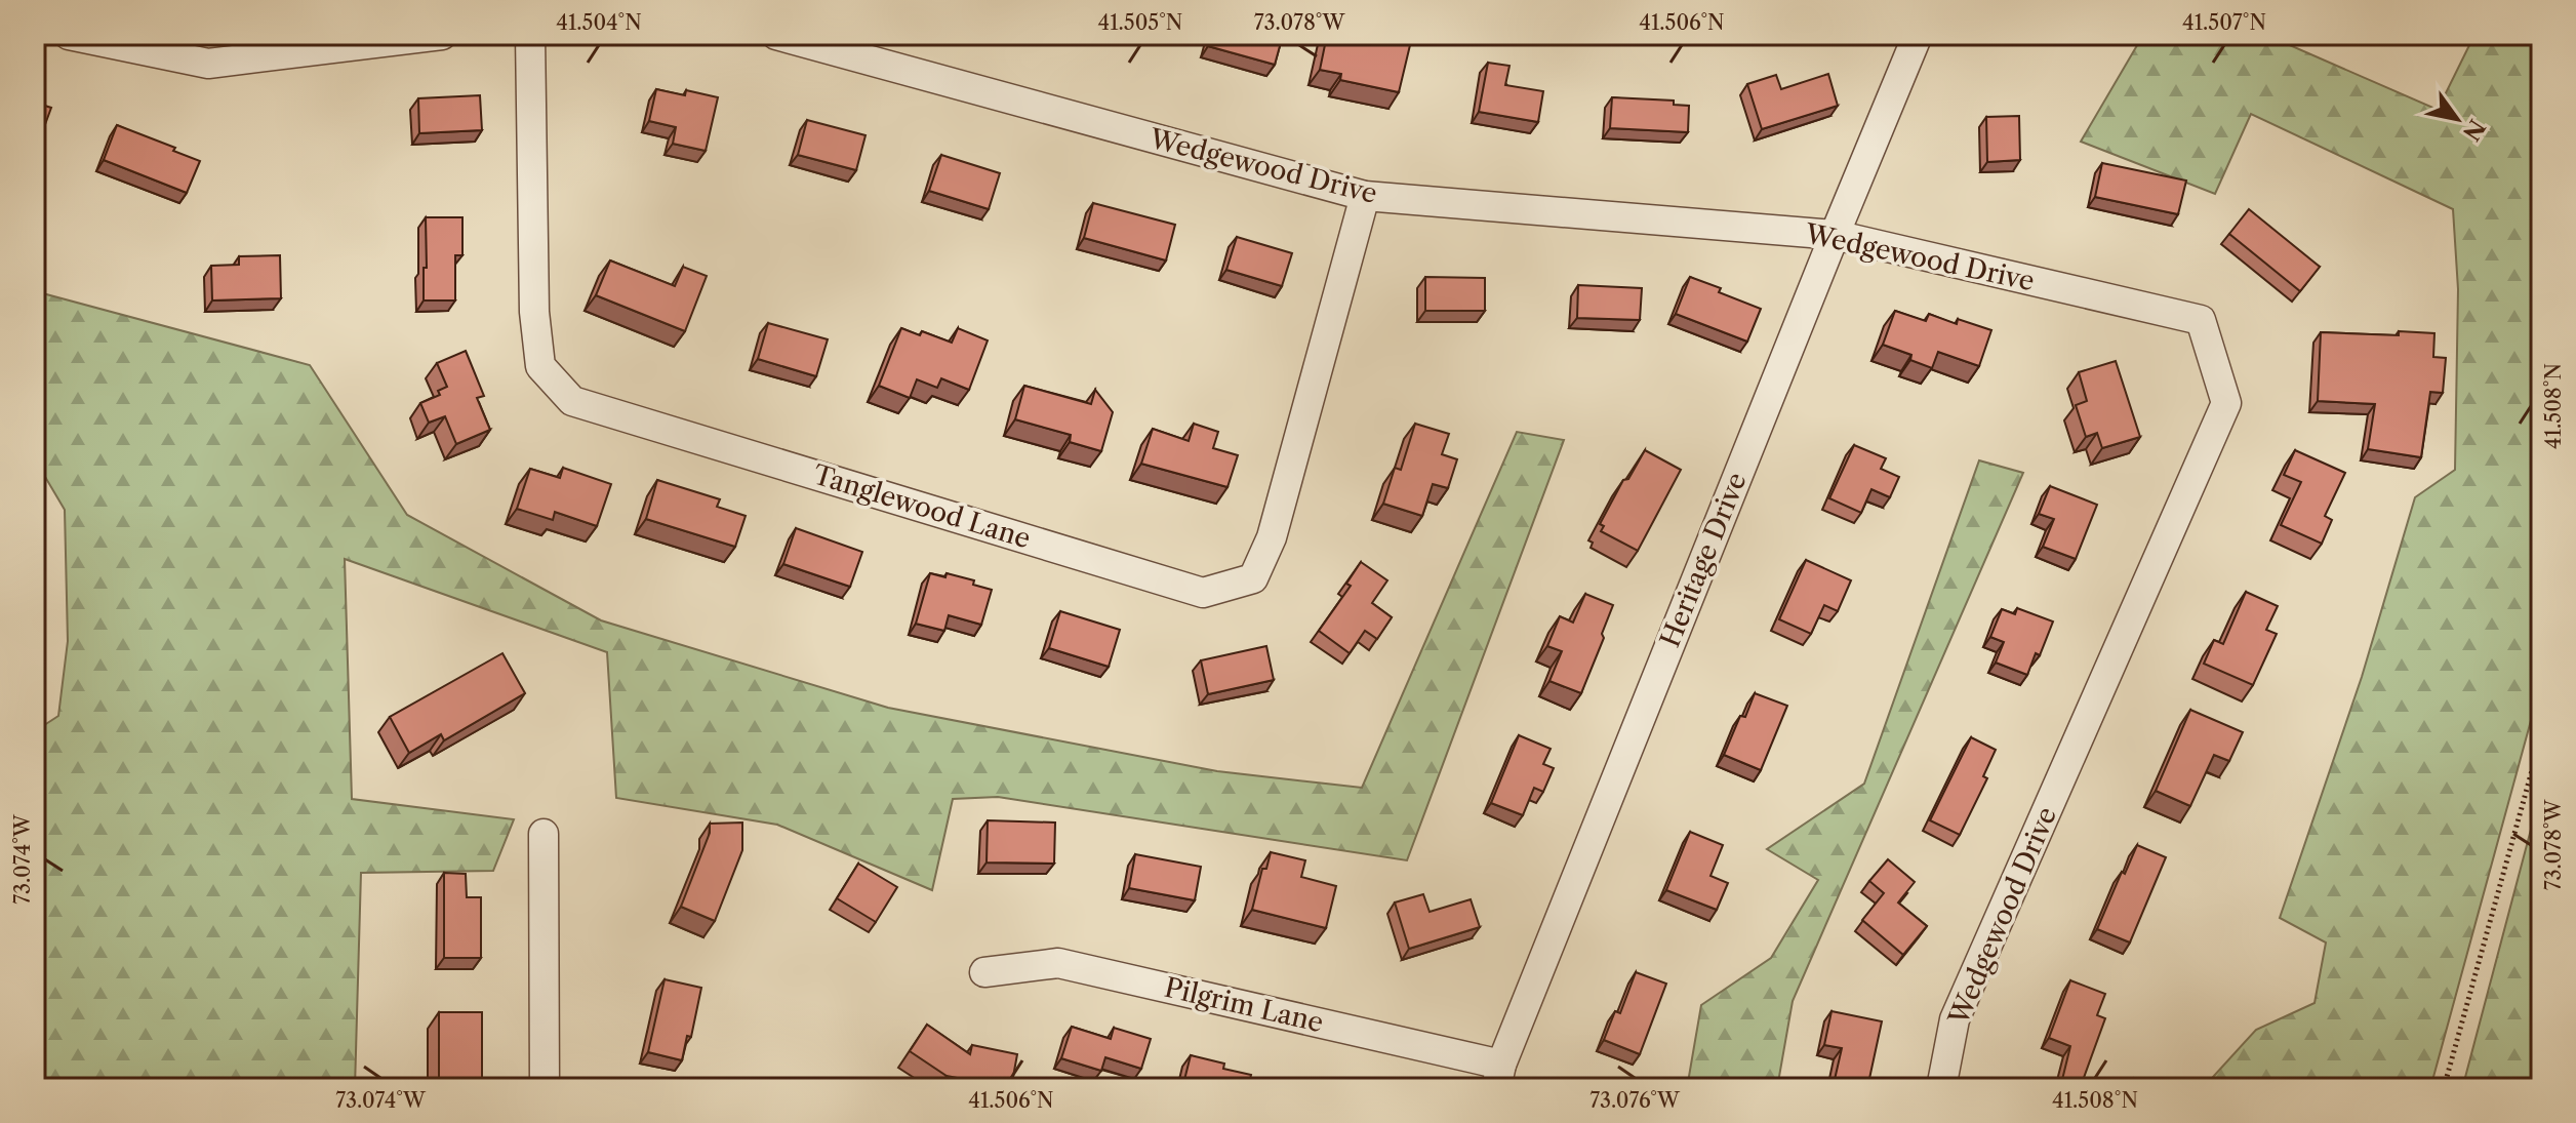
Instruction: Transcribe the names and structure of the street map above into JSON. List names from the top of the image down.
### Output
{
  "streets": {
    "street": [
      "Wedgewood Drive",
      "Tanglewood Lane",
      "Heritage Drive",
      "Pilgrim Lane"
    ]
  },
  "crossings": [
    ["Wedgewood Drive", "Tanglewood Lane"],
    ["Wedgewood Drive", "Heritage Drive"],
    ["Heritage Drive", "Pilgrim Lane"]
  ],
  "north": "bottom right",
  "coordinates": [
    "41.504°N",
    "41.505°N",
    "73.078°W",
    "41.506°N",
    "41.507°N",
    "41.508°N",
    "73.074°W",
    "73.076°W"
  ]
}
